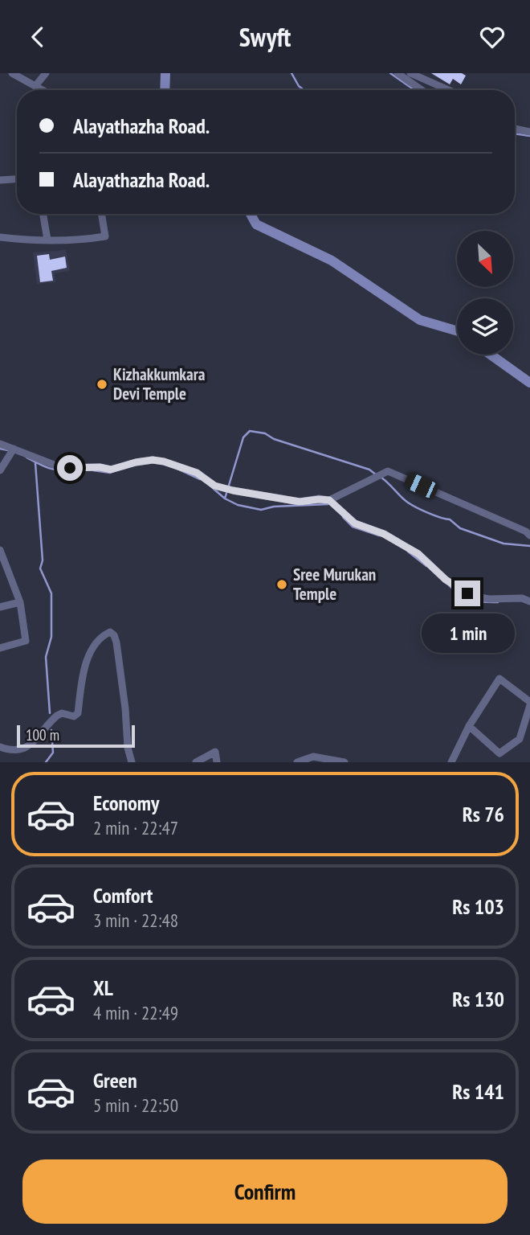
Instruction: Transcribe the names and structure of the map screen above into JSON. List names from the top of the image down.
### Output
{
  "places": ["Kizhakkumkara Devi Temple", "Sree Murukan Temple"],
  "scale_bar": "100 m",
  "north": "bottom right",
  "page": {
    "header": "Swyft",
    "banner": ["Alayathazha Road.", "Alayathazha Road."],
    "bubble": "1 min",
    "scale": "100 m",
    "list": [
      {
        "name": "Economy",
        "note": "2 min · 22:47",
        "value": "Rs 76"
      },
      {
        "name": "Comfort",
        "note": "3 min · 22:48",
        "value": "Rs 103"
      },
      {
        "name": "XL",
        "note": "4 min · 22:49",
        "value": "Rs 130"
      },
      {
        "name": "Green",
        "note": "5 min · 22:50",
        "value": "Rs 141"
      }
    ],
    "buttons": "Confirm"
  }
}
